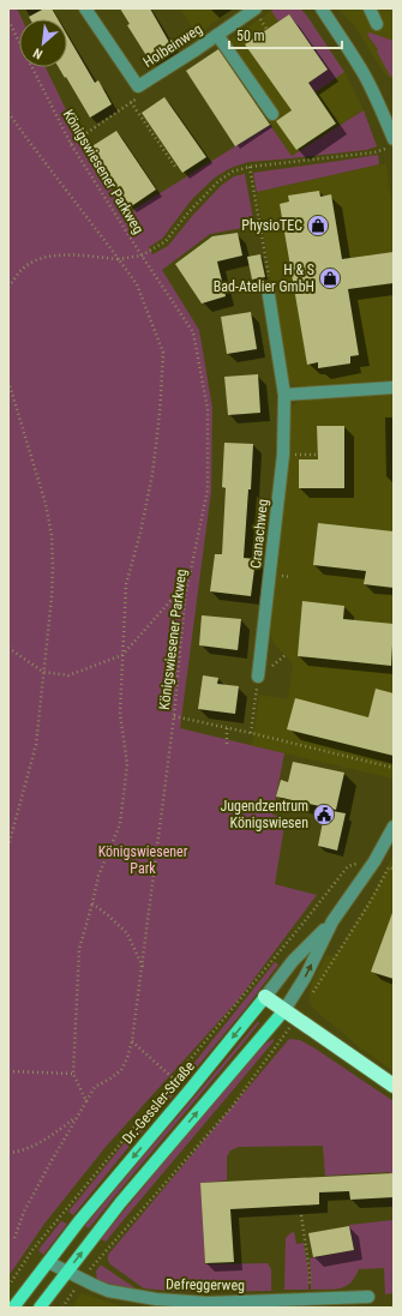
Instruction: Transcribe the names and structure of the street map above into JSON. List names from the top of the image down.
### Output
{
  "streets": {
    "main road": ["Dr.-Gessler-Straße"],
    "street": ["Holbeinweg", "Cranachweg", "Defreggerweg"],
    "path": ["Königswiesener Parkweg"]
  },
  "crossings": [
    ["Dr.-Gessler-Straße", "Defreggerweg"]
  ],
  "parks": ["Königswiesener Park"],
  "places": {
    "shop": ["PhysioTEC", "H & S Bad-Atelier GmbH"],
    "public building": ["Jugendzentrum Königswiesen"]
  },
  "scale_bar": "50 m",
  "north": "bottom left"
}
